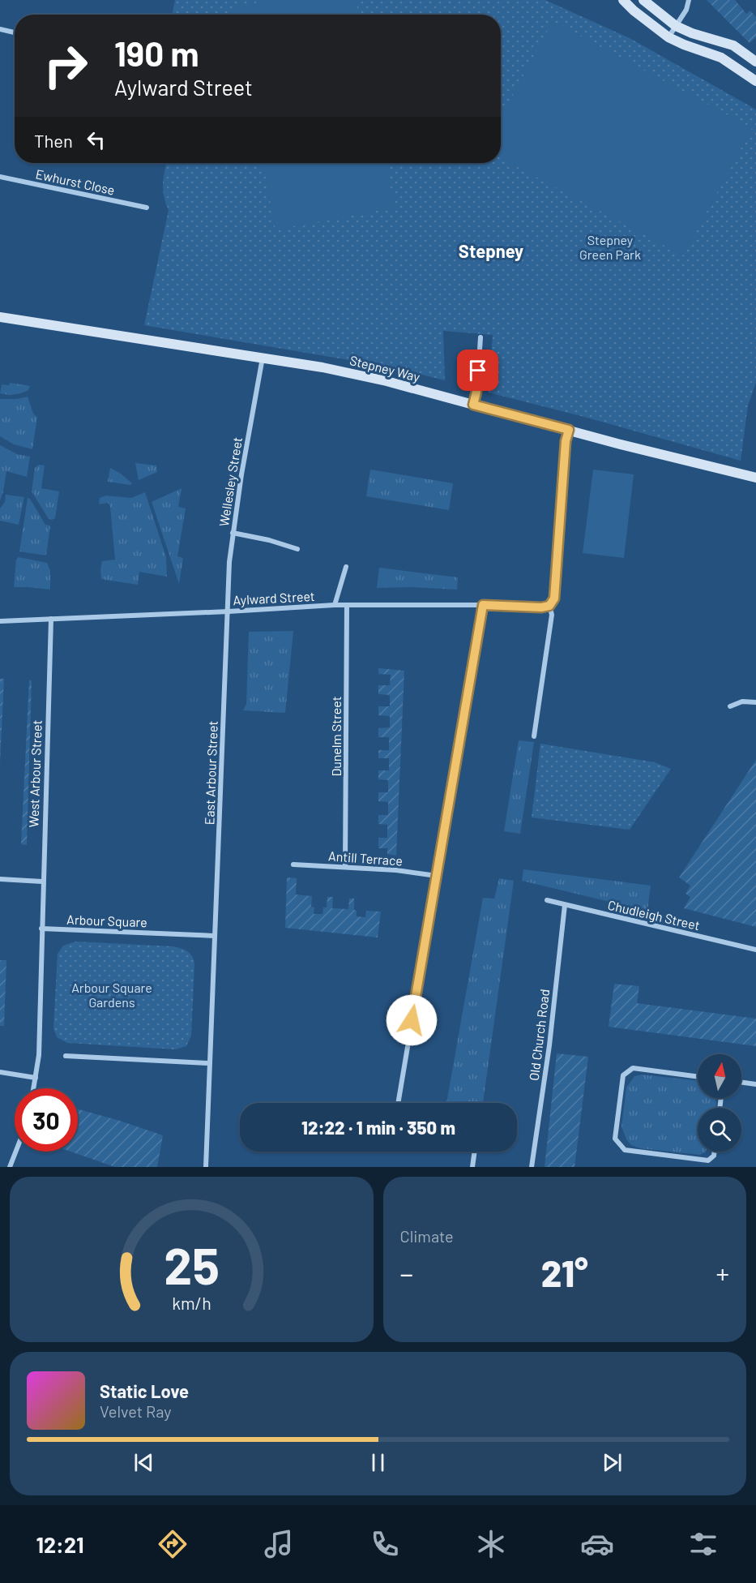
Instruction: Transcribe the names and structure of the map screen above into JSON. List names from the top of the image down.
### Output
{
  "streets": {
    "street": [
      "Ewhurst Close",
      "Stepney Way",
      "Wellesley Street",
      "Aylward Street",
      "Dunelm Street",
      "East Arbour Street",
      "West Arbour Street",
      "Antill Terrace",
      "Chudleigh Street",
      "Arbour Square",
      "Old Church Road"
    ]
  },
  "crossings": [
    ["Stepney Way", "Wellesley Street"],
    ["Wellesley Street", "Aylward Street"],
    ["Wellesley Street", "East Arbour Street"],
    ["Aylward Street", "Dunelm Street"],
    ["Aylward Street", "East Arbour Street"],
    ["Aylward Street", "West Arbour Street"],
    ["Dunelm Street", "Antill Terrace"],
    ["East Arbour Street", "Arbour Square"],
    ["West Arbour Street", "Arbour Square"],
    ["Chudleigh Street", "Old Church Road"]
  ],
  "districts": ["Stepney"],
  "parks": ["Stepney Green Park", "Arbour Square Gardens"],
  "north": "top",
  "page": {
    "turn": ["190 m", "Aylward Street"],
    "then": "Then",
    "limit": "30",
    "trip": "12:22 · 1 min · 350 m",
    "tile": "Climate",
    "heat": ["−", "21°", "+"],
    "song": ["Static Love", "Velvet Ray"],
    "tabs": "12:21",
    "gauge": ["25", "km/h"]
  }
}
